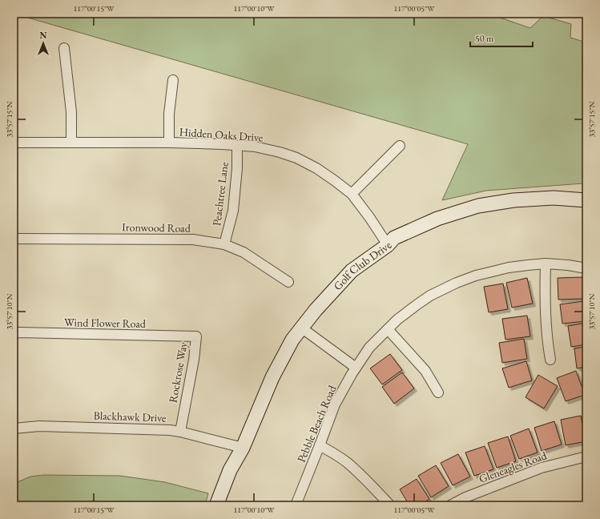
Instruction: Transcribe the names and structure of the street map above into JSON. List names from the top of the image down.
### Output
{
  "streets": {
    "street": [
      "Hidden Oaks Drive",
      "Peachtree Lane",
      "Ironwood Road",
      "Golf Club Drive",
      "Wind Flower Road",
      "Rockrose Way",
      "Blackhawk Drive",
      "Pebble Beach Road",
      "Gleneagles Road"
    ]
  },
  "crossings": [
    ["Hidden Oaks Drive", "Peachtree Lane"],
    ["Hidden Oaks Drive", "Golf Club Drive"],
    ["Peachtree Lane", "Ironwood Road"],
    ["Golf Club Drive", "Blackhawk Drive"],
    ["Wind Flower Road", "Rockrose Way"],
    ["Rockrose Way", "Blackhawk Drive"]
  ],
  "scale_bar": "50 m",
  "north": "top",
  "coordinates": [
    "117°00'15\"W",
    "117°00'10\"W",
    "117°00'05\"W",
    "33°57'15\"N",
    "33°57'10\"N"
  ]
}
